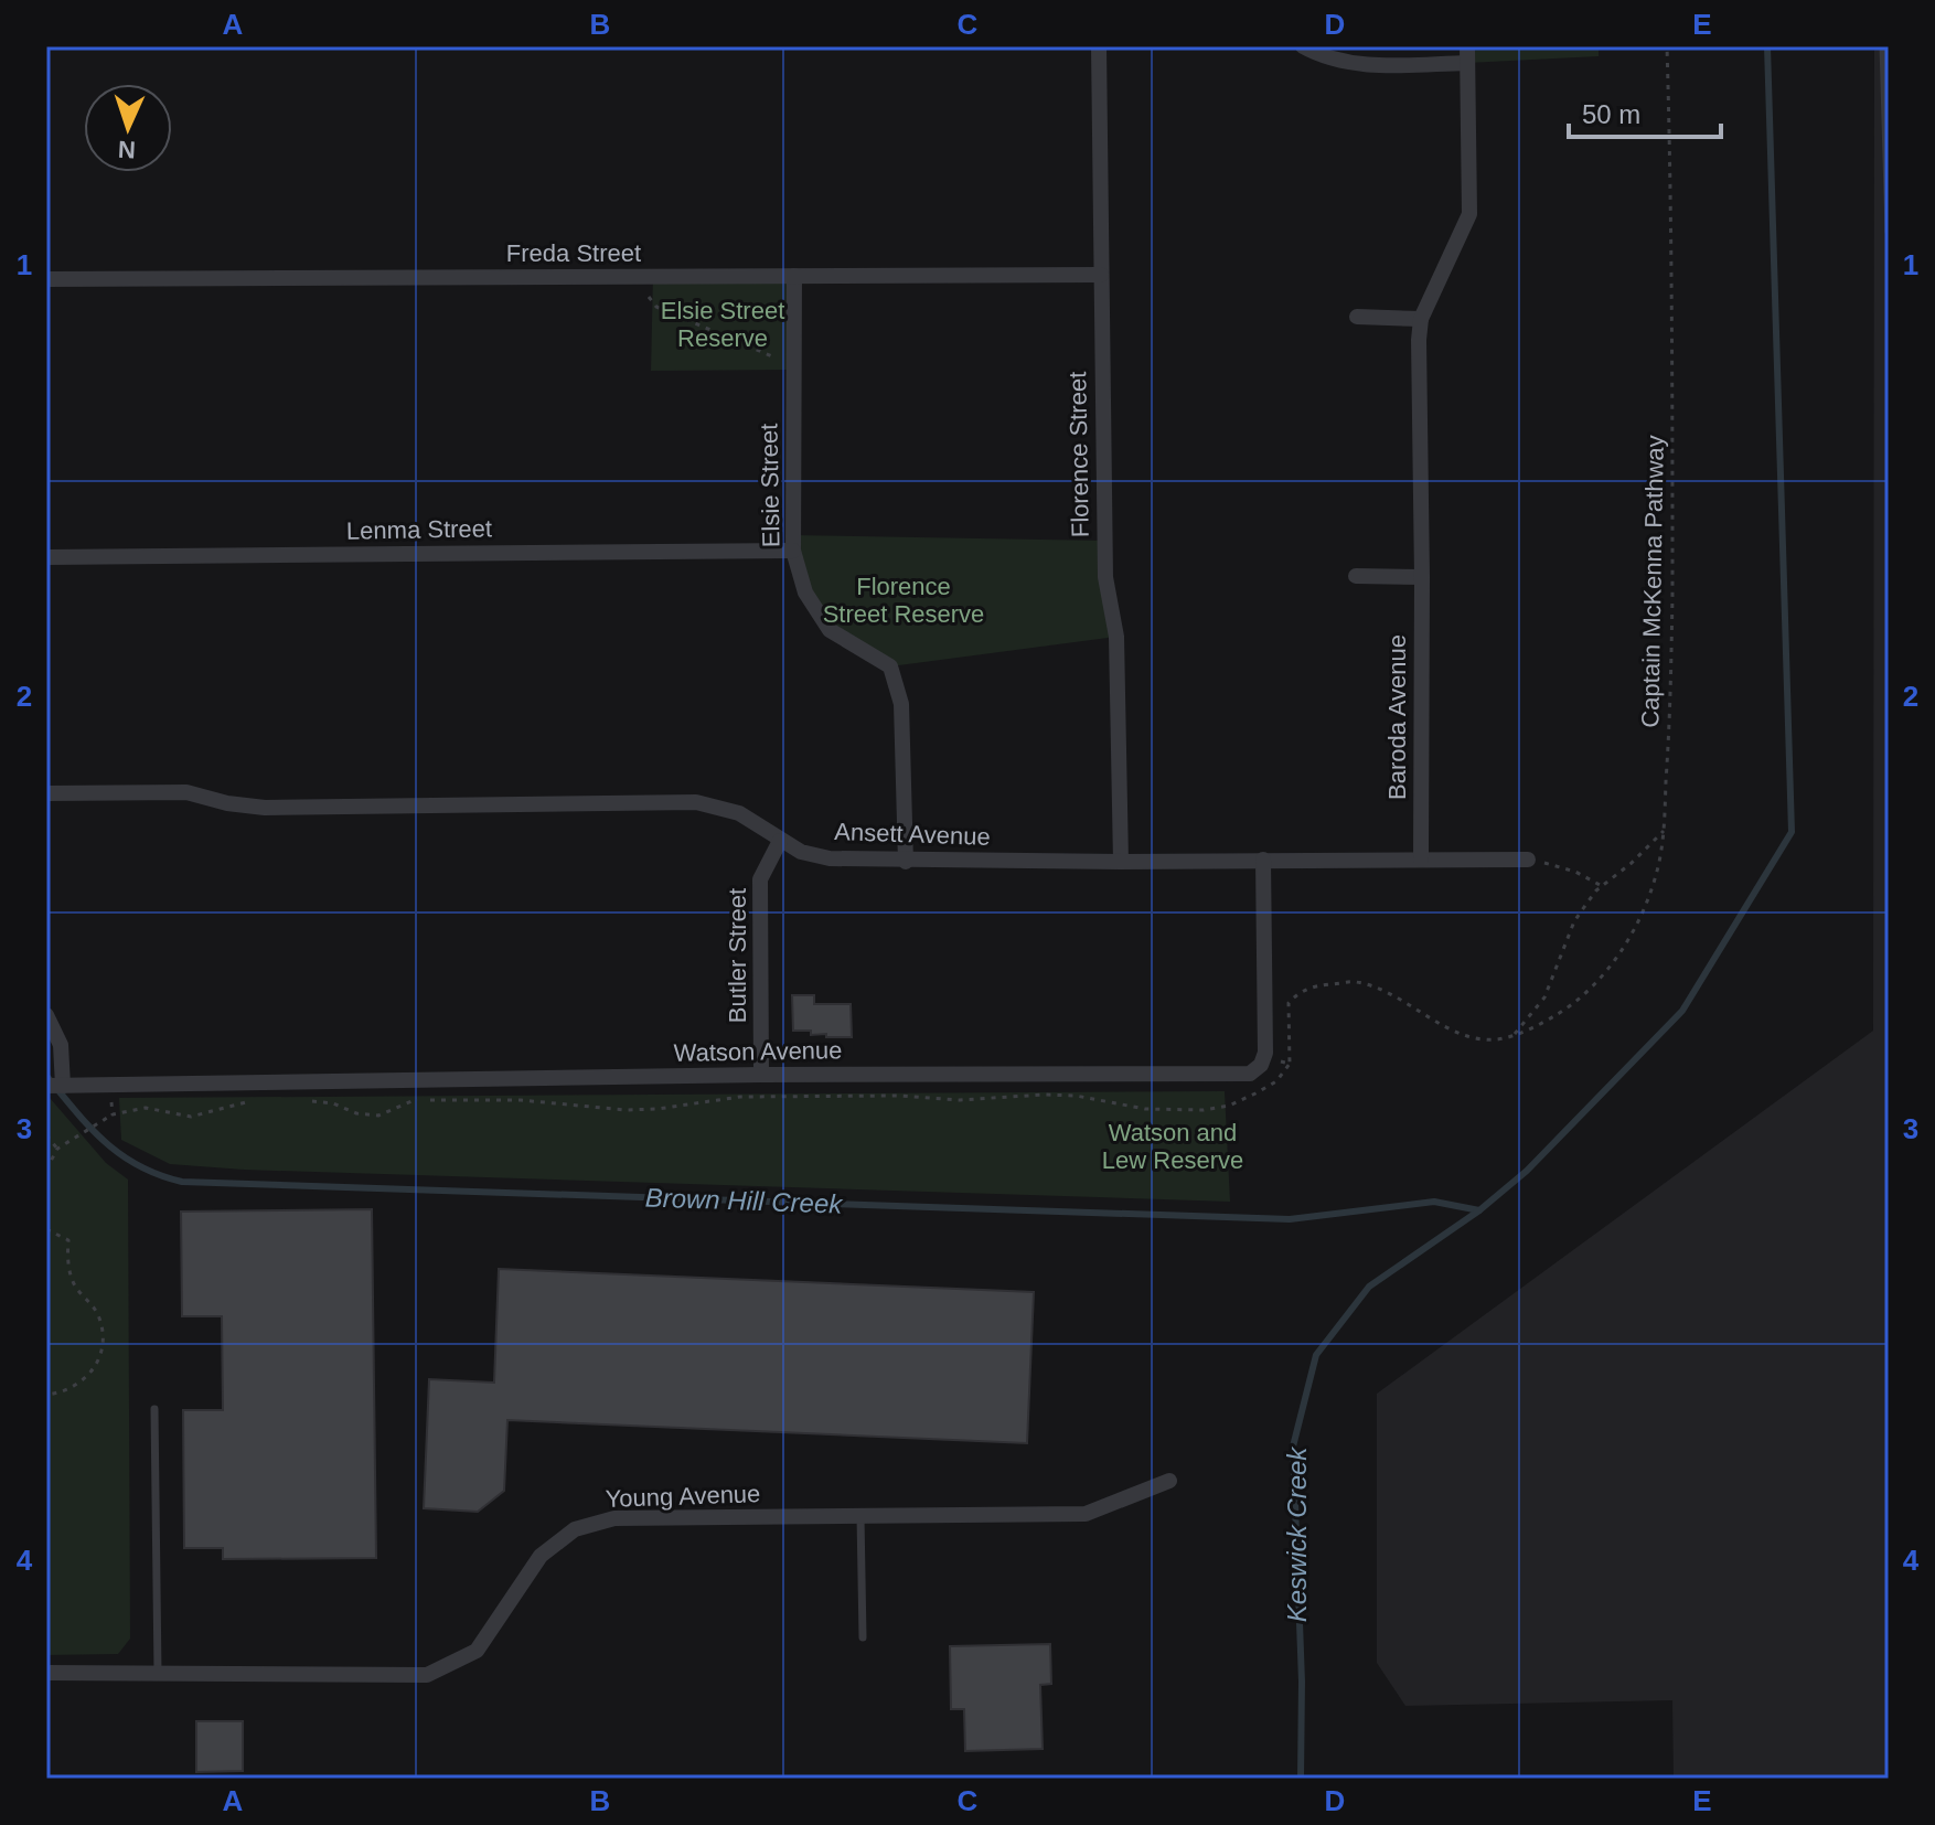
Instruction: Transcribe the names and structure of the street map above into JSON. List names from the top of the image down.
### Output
{
  "streets": {
    "street": [
      "Freda Street",
      "Florence Street",
      "Elsie Street",
      "Lenma Street",
      "Baroda Avenue",
      "Ansett Avenue",
      "Butler Street",
      "Watson Avenue",
      "Young Avenue"
    ],
    "path": ["Captain McKenna Pathway"]
  },
  "crossings": [
    ["Freda Street", "Florence Street"],
    ["Freda Street", "Elsie Street"],
    ["Florence Street", "Ansett Avenue"],
    ["Elsie Street", "Lenma Street"],
    ["Elsie Street", "Ansett Avenue"],
    ["Baroda Avenue", "Ansett Avenue"],
    ["Ansett Avenue", "Butler Street"],
    ["Butler Street", "Watson Avenue"]
  ],
  "water": ["Brown Hill Creek", "Keswick Creek"],
  "parks": ["Elsie Street Reserve", "Florence Street Reserve", "Watson and Lew Reserve"],
  "scale_bar": "50 m",
  "north": "bottom",
  "grid": {
    "columns": [
      "A",
      "B",
      "C",
      "D",
      "E"
    ],
    "rows": [
      "1",
      "2",
      "3",
      "4"
    ]
  }
}
